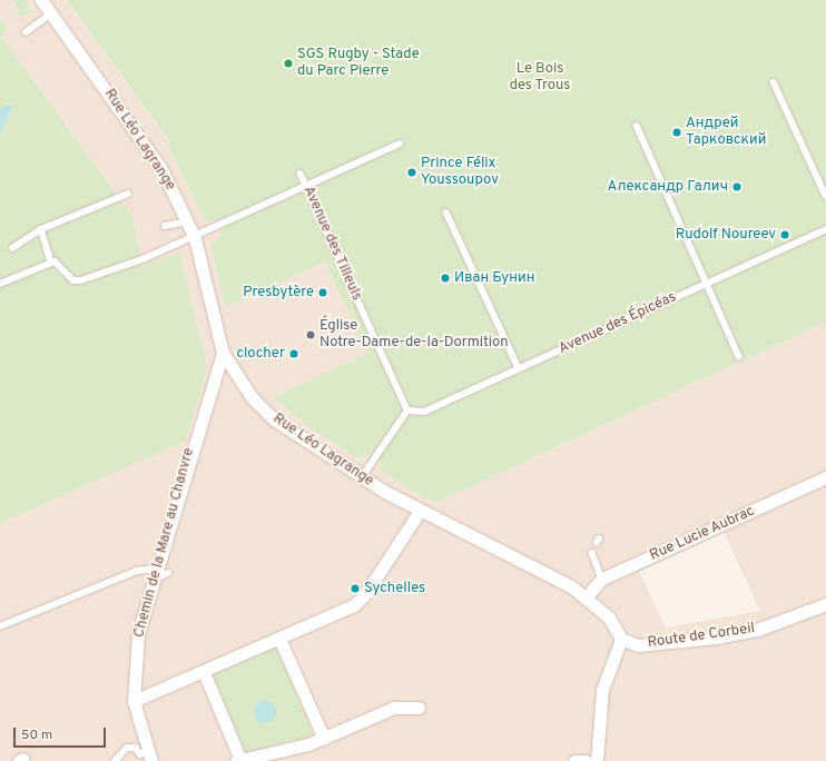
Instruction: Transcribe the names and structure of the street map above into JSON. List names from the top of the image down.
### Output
{
  "streets": {
    "street": [
      "Rue Léo Lagrange",
      "Rue Lucie Aubrac",
      "Chemin de la Mare au Chanvre",
      "Route de Corbeil"
    ],
    "lane": ["Avenue des Tilleuls", "Avenue des Épicéas"]
  },
  "crossings": [
    ["Rue Léo Lagrange", "Rue Lucie Aubrac"],
    ["Rue Léo Lagrange", "Chemin de la Mare au Chanvre"],
    ["Rue Léo Lagrange", "Route de Corbeil"],
    ["Avenue des Tilleuls", "Avenue des Épicéas"]
  ],
  "parks": ["Le Bois des Trous"],
  "places": [
    "SGS Rugby - Stade du Parc Pierre",
    "Андрей Тарковский",
    "Prince Félix Youssoupov",
    "Александр Галич",
    "Rudolf Noureev",
    "Иван Бунин",
    "Presbytère",
    "Église Notre-Dame-de-la-Dormition",
    "clocher",
    "Sychelles"
  ],
  "scale_bar": "50 m"
}
